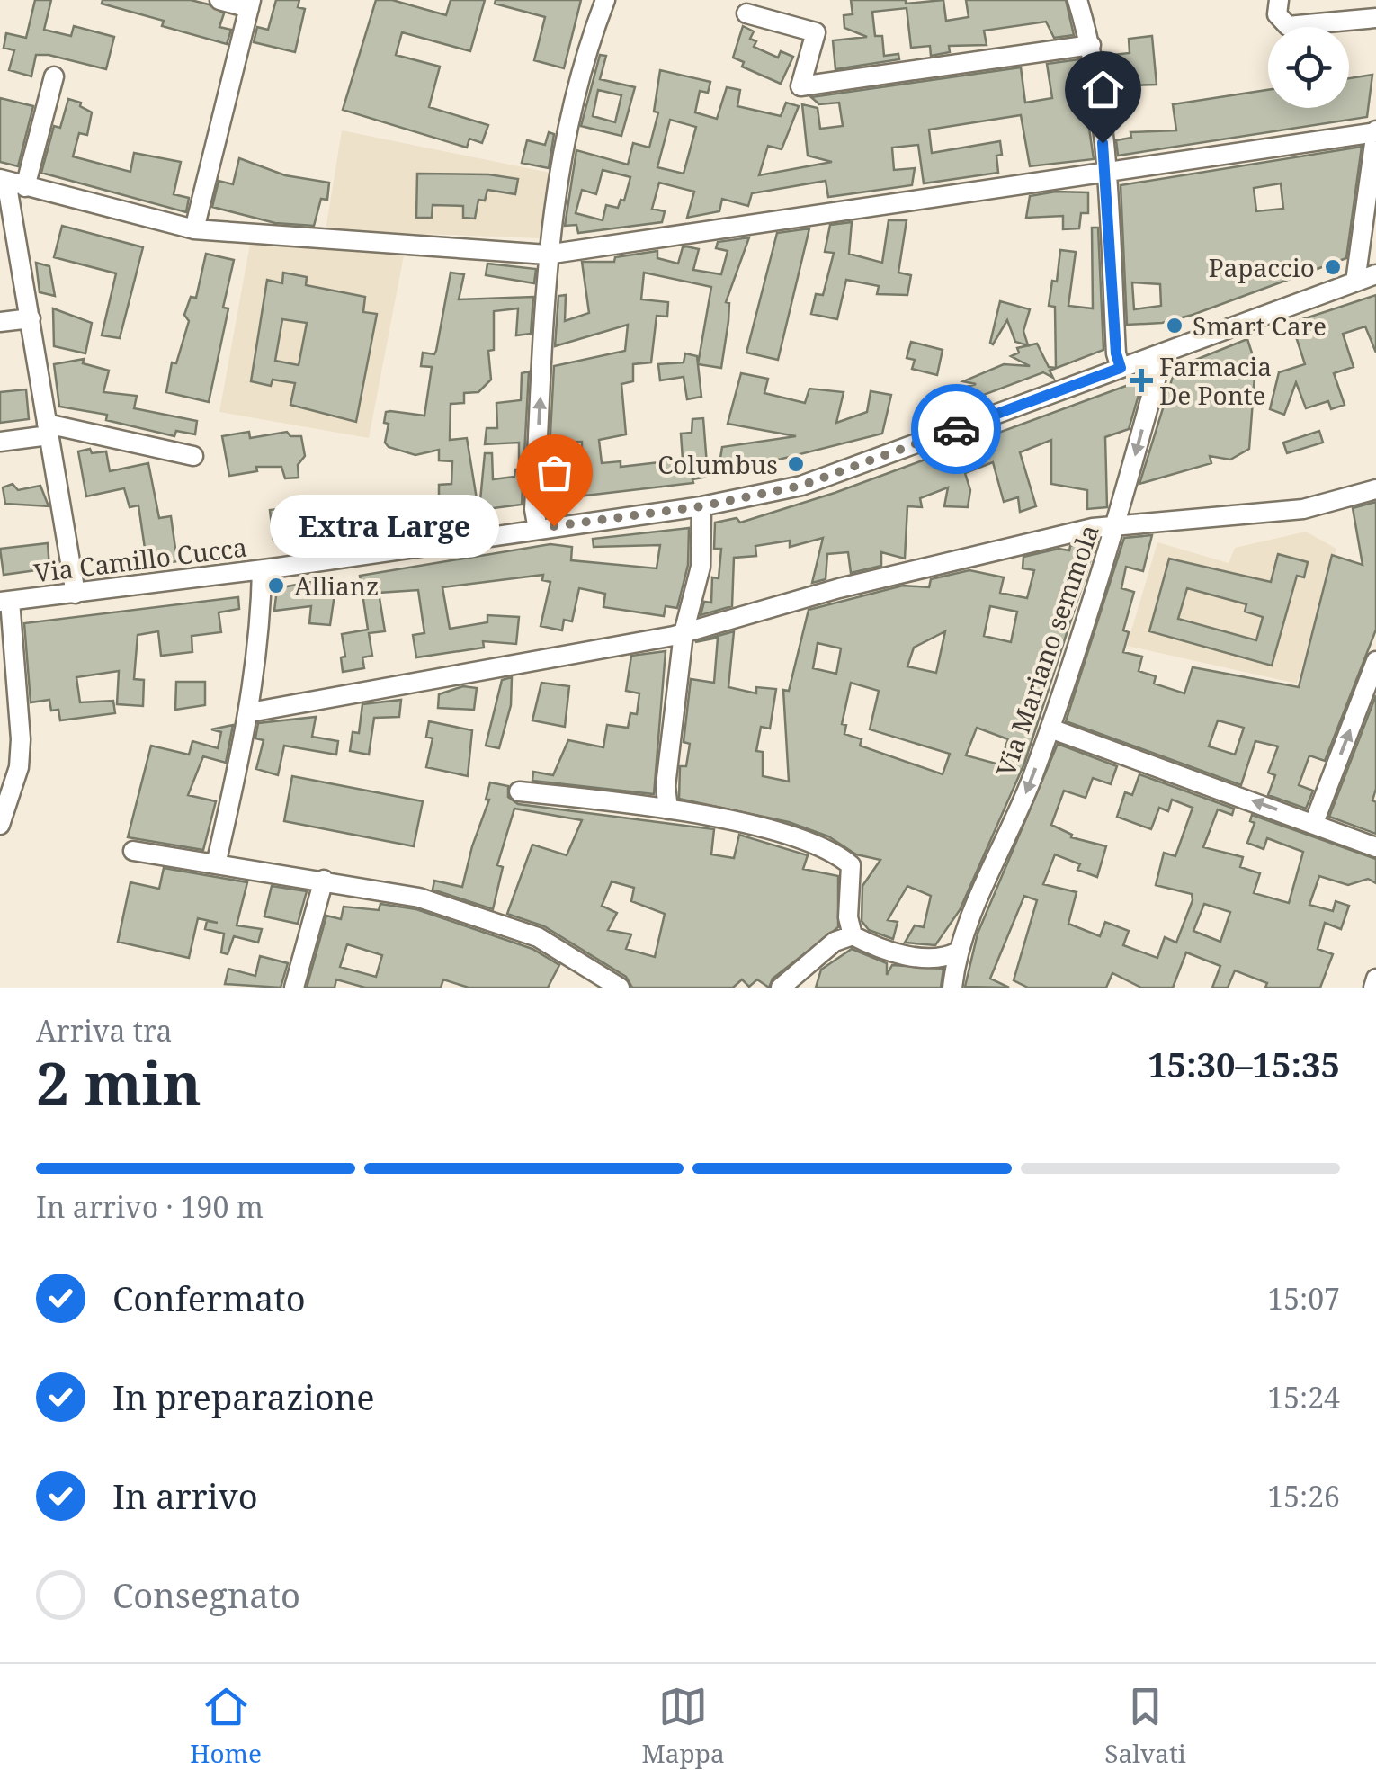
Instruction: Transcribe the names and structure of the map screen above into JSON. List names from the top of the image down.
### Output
{
  "streets": {
    "street": ["Via Camillo Cucca", "Via Mariano semmola"]
  },
  "crossings": [
    ["Via Camillo Cucca", "Via Mariano semmola"]
  ],
  "one_way": ["Via Mariano semmola"],
  "places": {
    "other": [
      "Papaccio",
      "Smart Care",
      "Columbus",
      "Extra Large",
      "Allianz"
    ],
    "health": ["Farmacia De Ponte"]
  },
  "page": {
    "bubble": "Extra Large",
    "heading": ["2 min", "Arriva tra", "15:30–15:35"],
    "bar": "In arrivo · 190 m",
    "list": [
      ["Confermato", "15:07"],
      ["In preparazione", "15:24"],
      ["In arrivo", "15:26"],
      "Consegnato"
    ],
    "tabs": ["Home", "Mappa", "Salvati"]
  }
}
